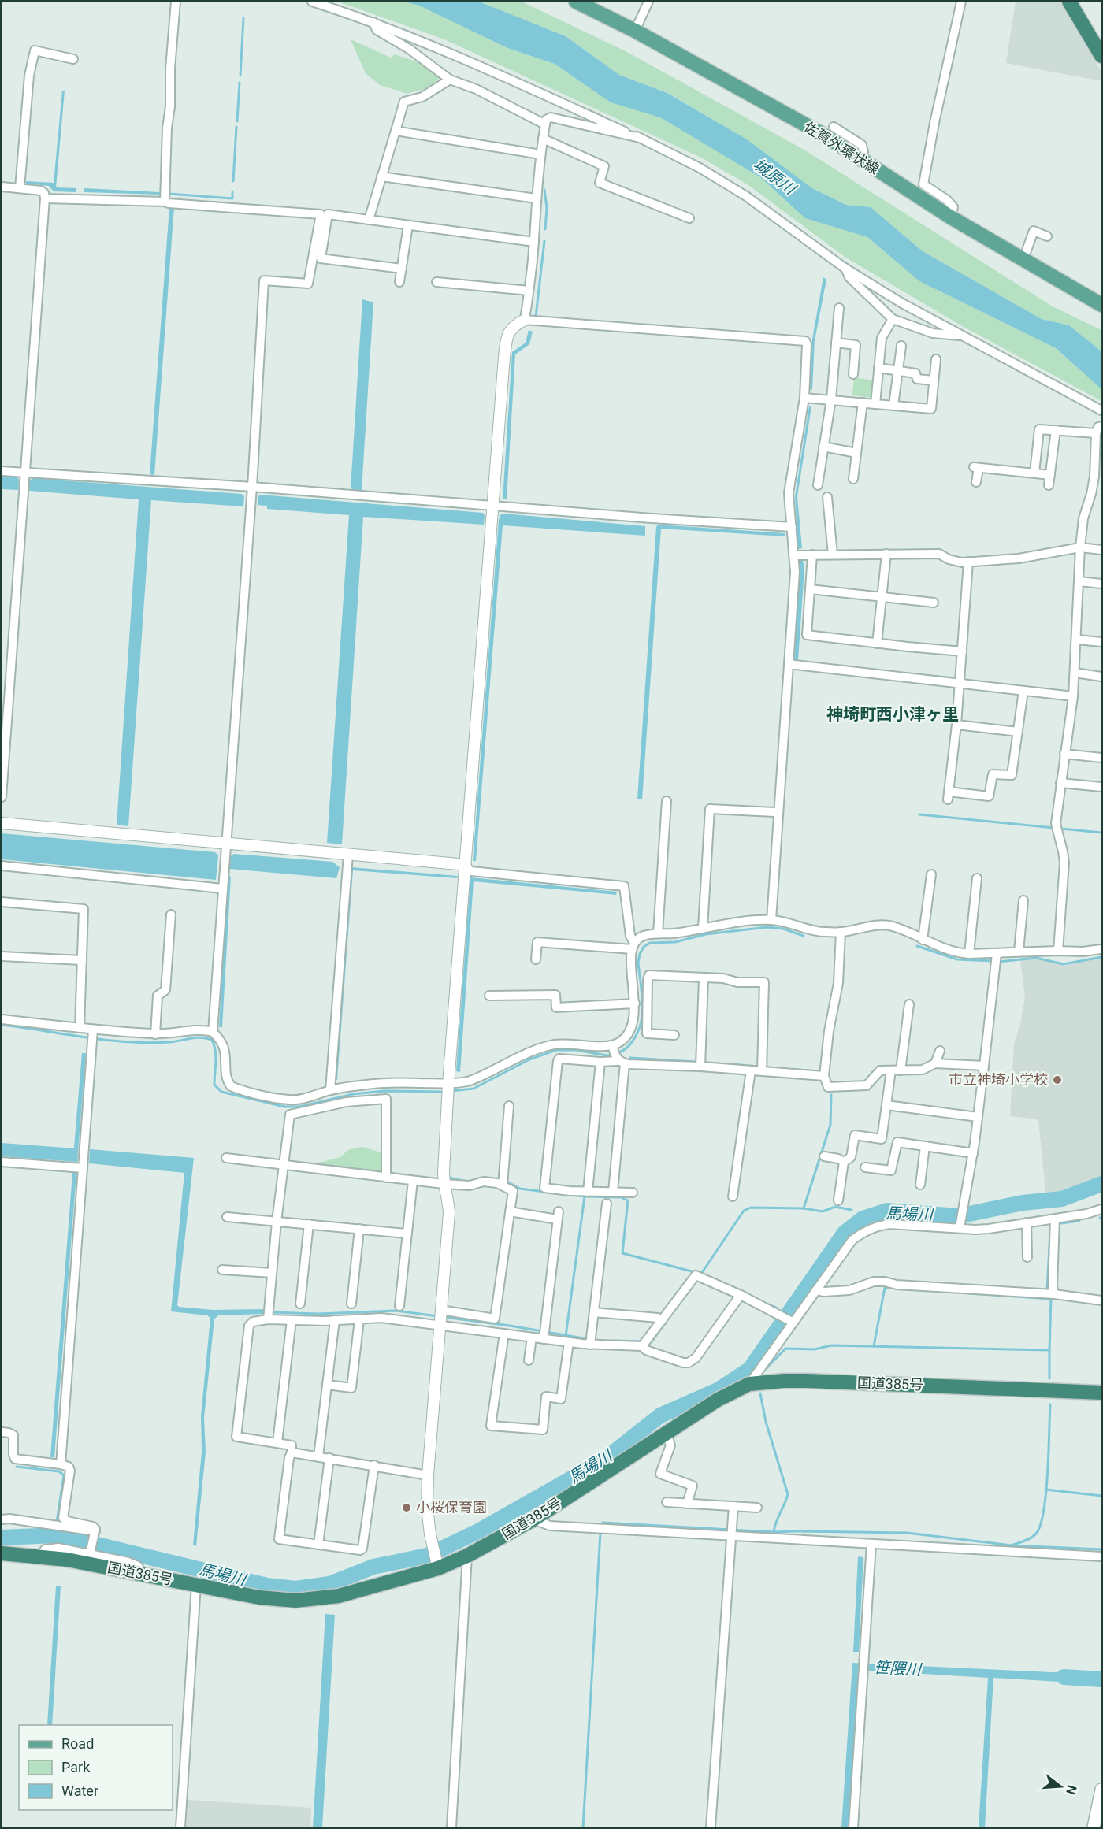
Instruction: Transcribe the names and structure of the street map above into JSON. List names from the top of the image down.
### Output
{
  "streets": {
    "highway": ["国道385号"],
    "main road": ["佐賀外環状線"]
  },
  "districts": ["神埼町西小津ヶ里"],
  "water": ["城原川", "馬場川", "笹隈川"],
  "places": ["市立神埼小学校", "小桜保育園"],
  "legend": ["Road", "Park", "Water"],
  "north": "right"
}
